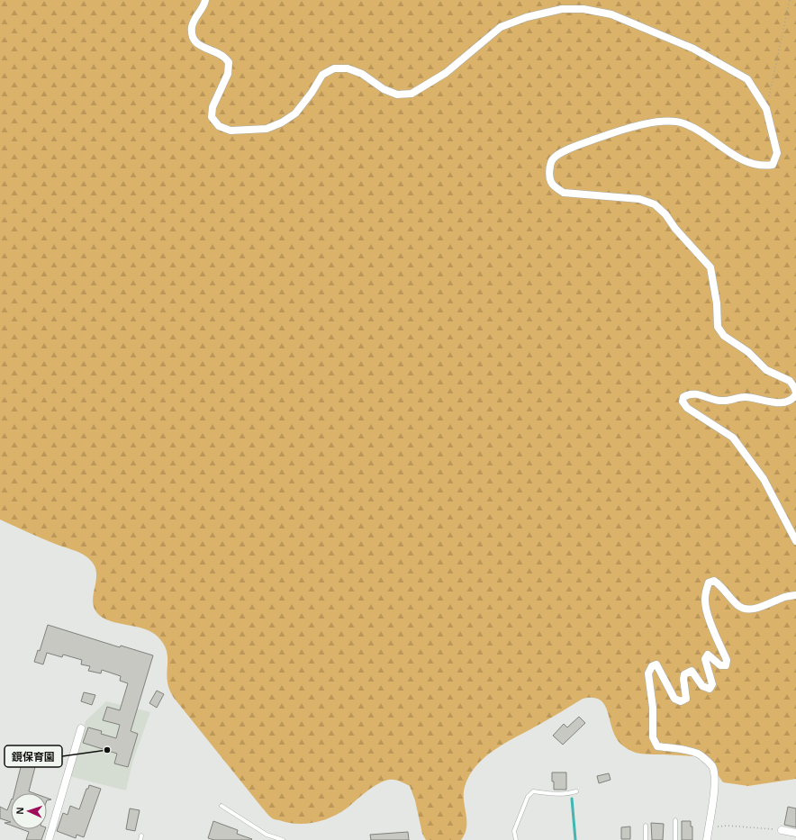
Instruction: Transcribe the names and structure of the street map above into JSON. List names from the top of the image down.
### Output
{
  "places": ["鏡保育園"],
  "north": "left"
}
